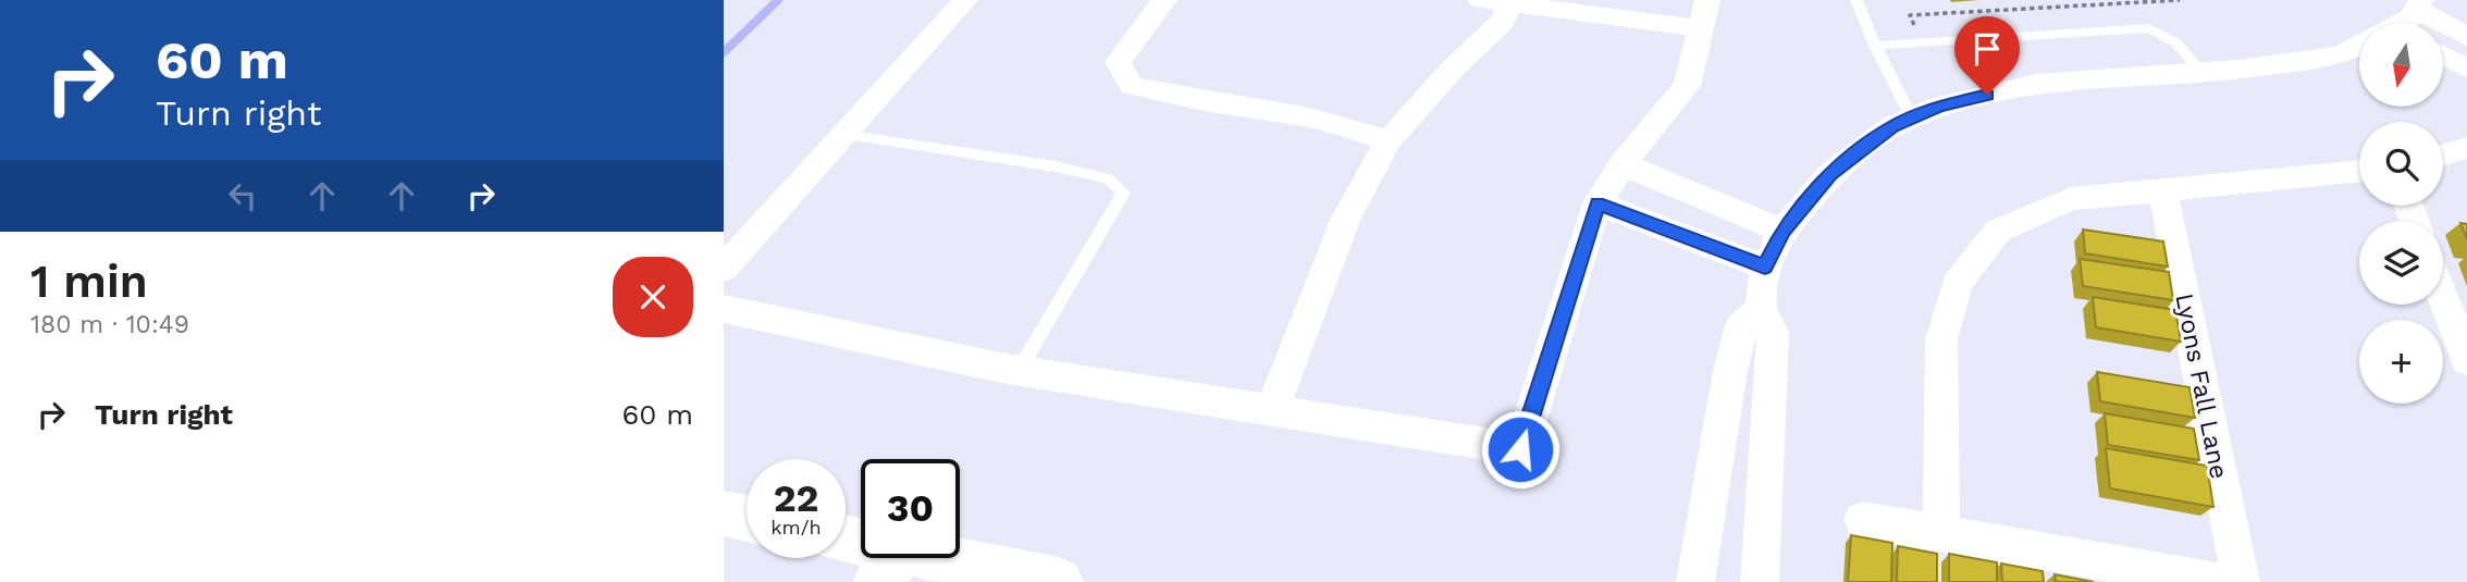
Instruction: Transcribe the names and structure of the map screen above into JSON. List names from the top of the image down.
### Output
{
  "streets": {
    "street": ["Lyons Fall Lane"]
  },
  "north": "bottom",
  "page": {
    "turn": ["60 m", "Turn right"],
    "map_buttons": "+",
    "heading": ["1 min", "180 m · 10:49"],
    "list": [
      {
        "name": "Turn right",
        "value": "60 m"
      }
    ],
    "speed": "22 km/h",
    "limit": "30"
  }
}
